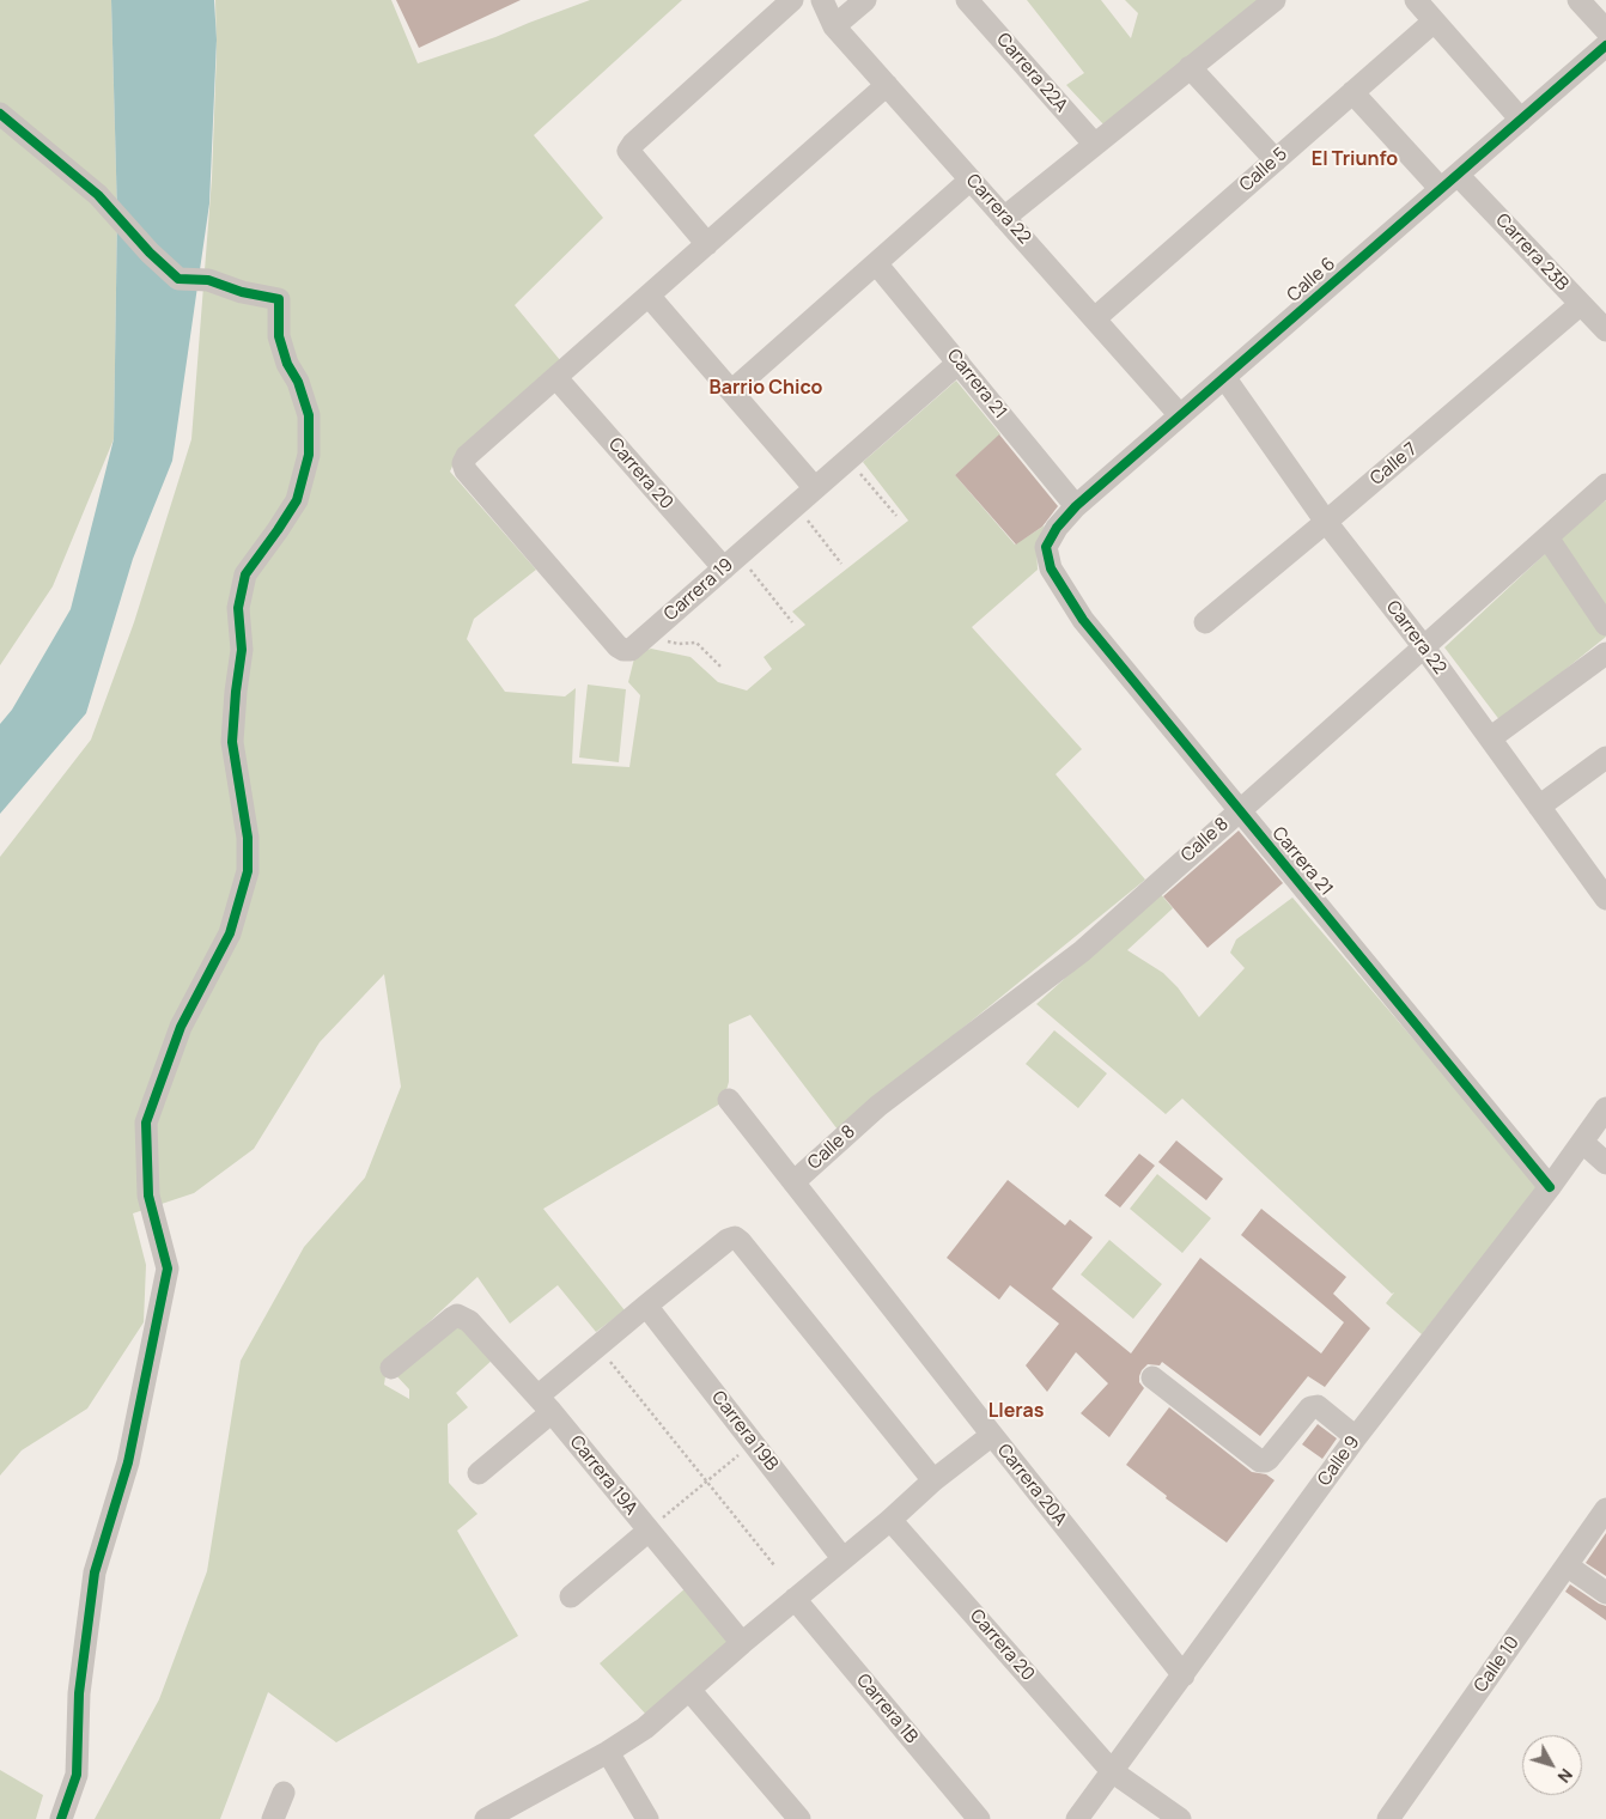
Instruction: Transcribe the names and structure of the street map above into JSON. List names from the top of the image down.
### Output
{
  "streets": {
    "street": [
      "Carrera 22A",
      "Calle 5",
      "Carrera 22",
      "Carrera 23B",
      "Calle 6",
      "Carrera 21",
      "Calle 7",
      "Carrera 20",
      "Carrera 19",
      "Calle 8",
      "Carrera 19B",
      "Calle 9",
      "Carrera 19A",
      "Carrera 20A",
      "Calle 10",
      "Carrera 1B"
    ]
  },
  "crossings": [
    ["Calle 5", "Carrera 22"],
    ["Carrera 22", "Calle 6"],
    ["Carrera 22", "Calle 7"],
    ["Carrera 22", "Calle 8"],
    ["Carrera 23B", "Calle 6"],
    ["Carrera 23B", "Calle 7"],
    ["Calle 6", "Carrera 21"],
    ["Carrera 21", "Carrera 19"],
    ["Carrera 21", "Calle 8"],
    ["Carrera 21", "Calle 9"],
    ["Carrera 20", "Carrera 19"],
    ["Carrera 20", "Calle 9"],
    ["Calle 8", "Carrera 20A"],
    ["Calle 9", "Carrera 20A"]
  ],
  "districts": ["El Triunfo", "Barrio Chico", "Lleras"],
  "north": "bottom right"
}
